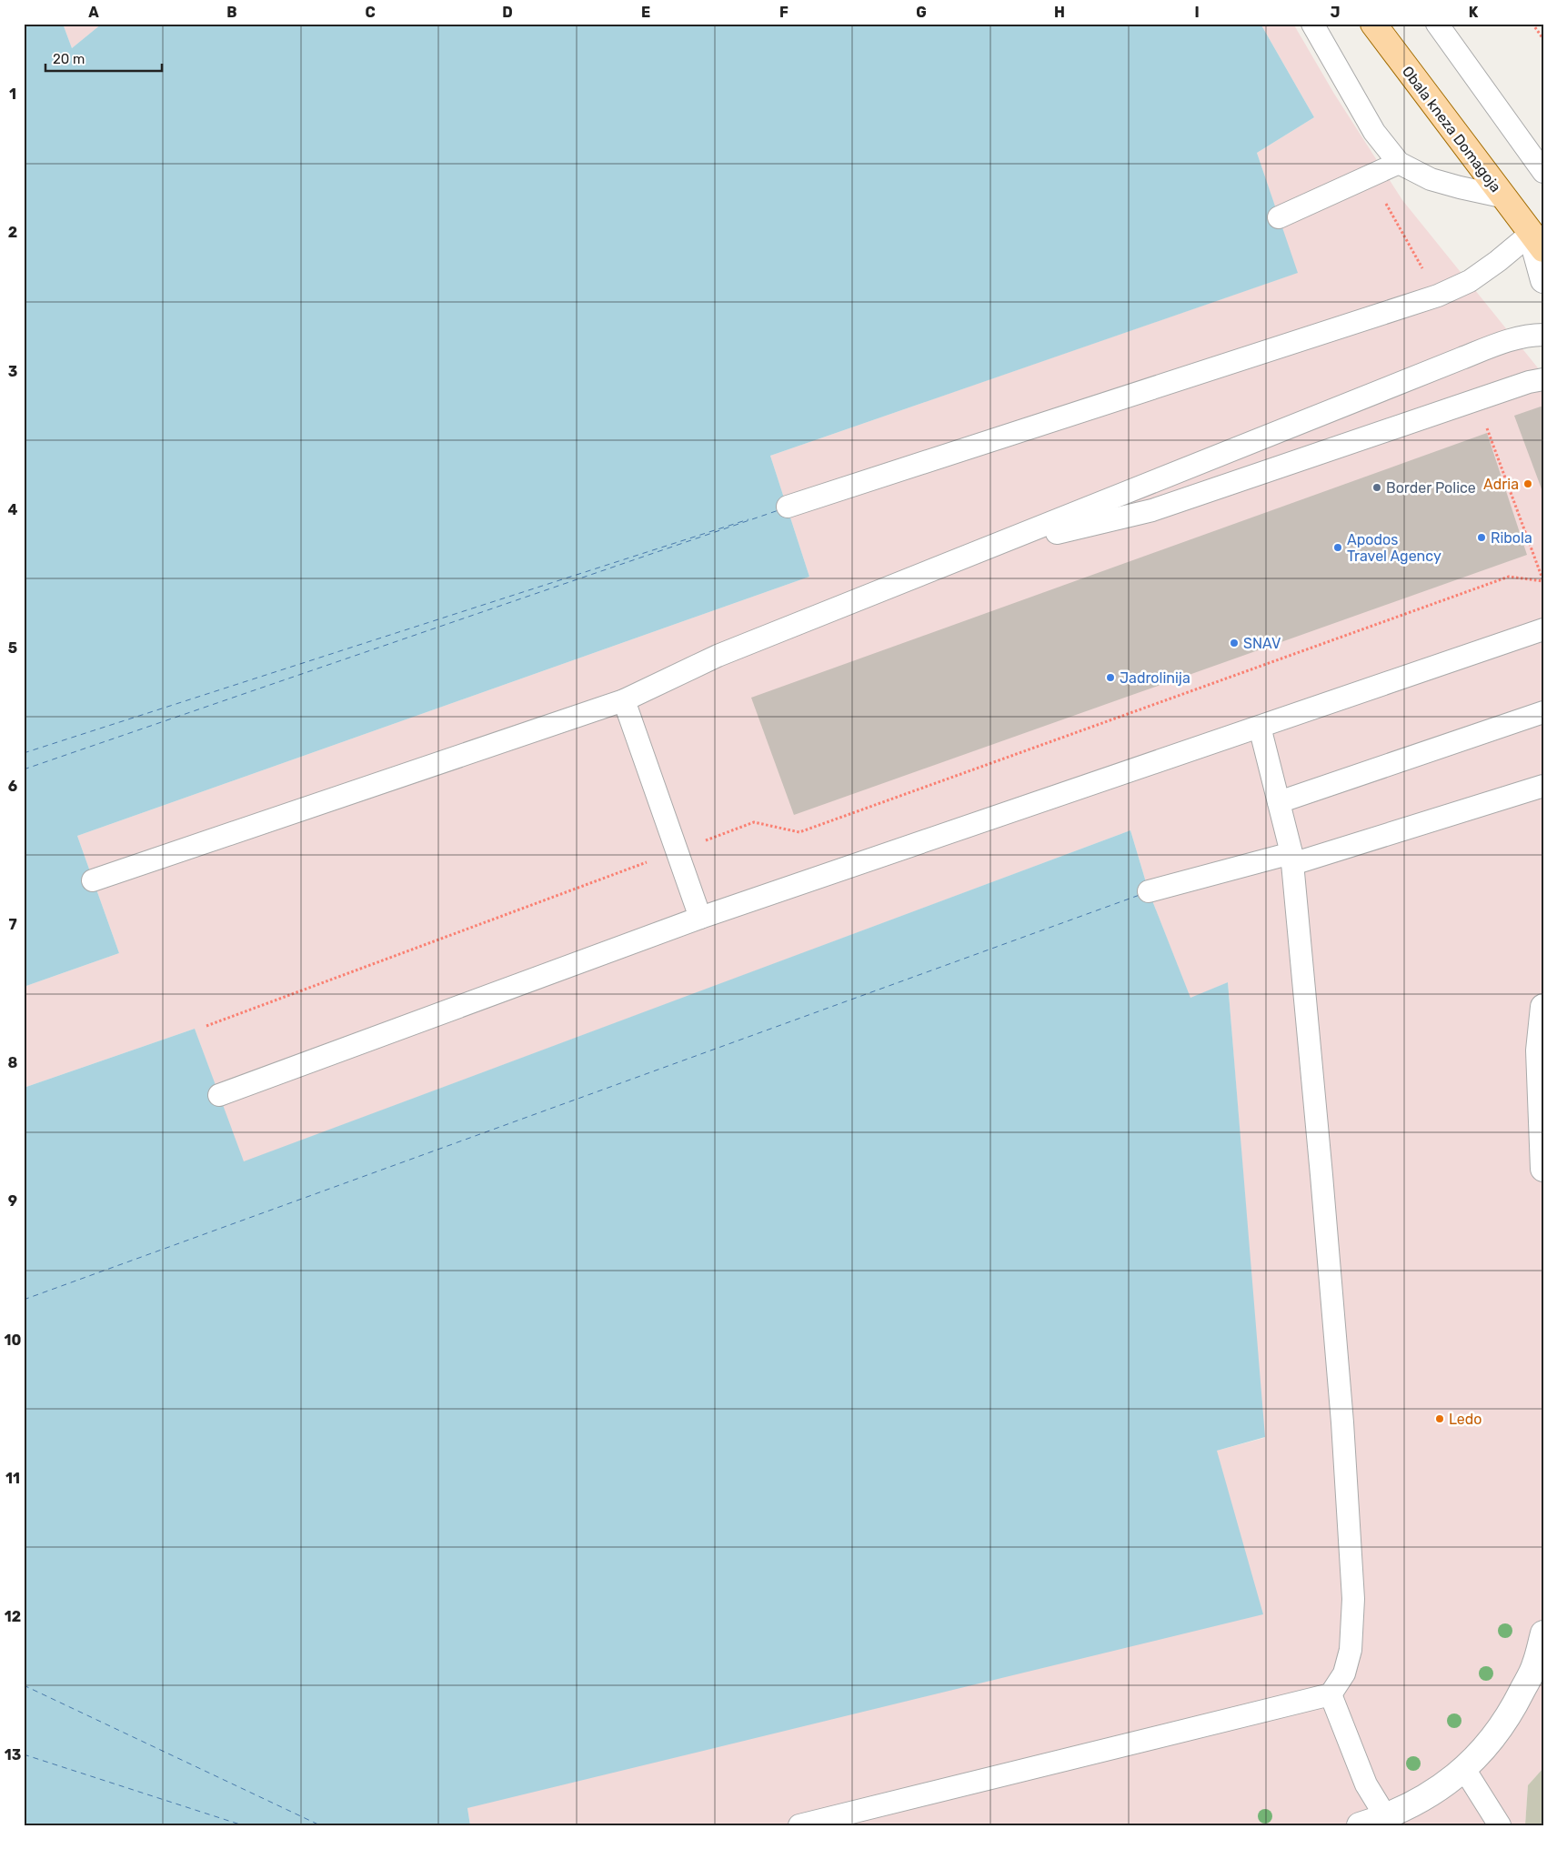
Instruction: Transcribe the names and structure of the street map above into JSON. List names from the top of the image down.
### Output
{
  "streets": {
    "main road": ["Obala kneza Domagoja"]
  },
  "places": [
    "Adria",
    "Border Police",
    "Ribola",
    "Apodos Travel Agency",
    "SNAV",
    "Jadrolinija",
    "Ledo"
  ],
  "scale_bar": "20 m",
  "grid": {
    "columns": [
      "A",
      "B",
      "C",
      "D",
      "E",
      "F",
      "G",
      "H",
      "I",
      "J",
      "K"
    ],
    "rows": [
      "1",
      "2",
      "3",
      "4",
      "5",
      "6",
      "7",
      "8",
      "9",
      "10",
      "11",
      "12",
      "13"
    ]
  }
}
